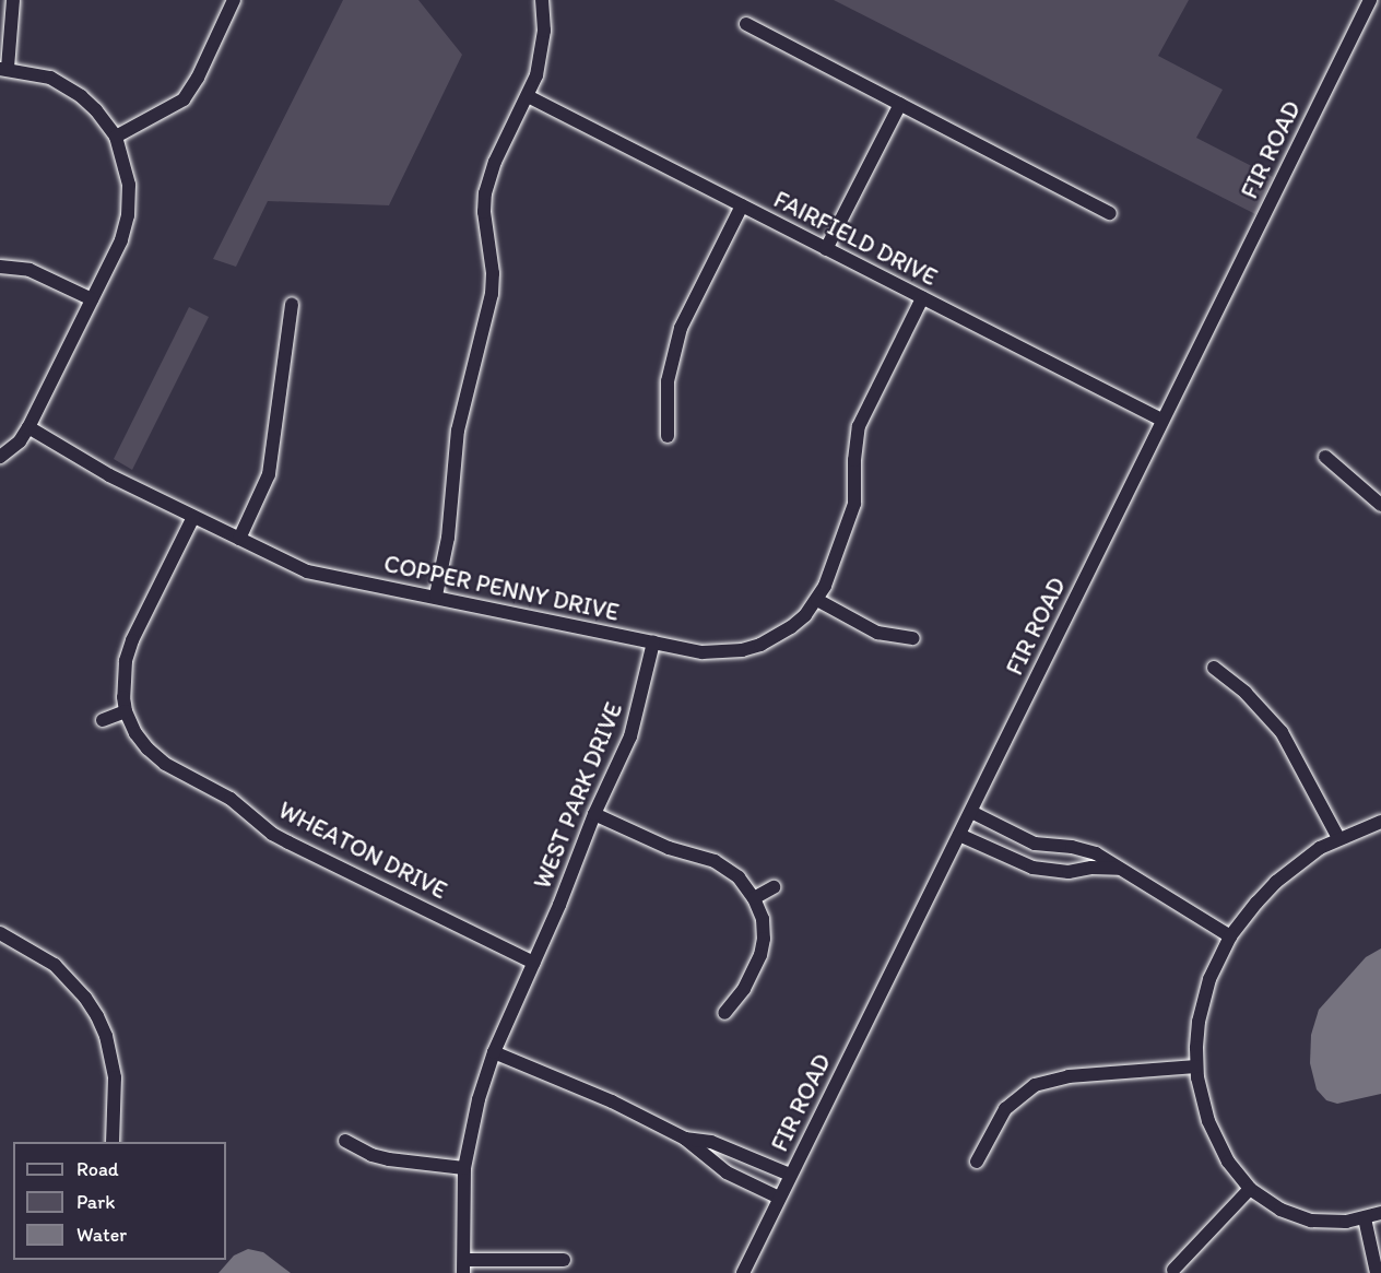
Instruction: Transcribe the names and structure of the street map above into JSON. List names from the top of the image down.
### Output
{
  "streets": {
    "street": [
      "FIR ROAD",
      "FAIRFIELD DRIVE",
      "COPPER PENNY DRIVE",
      "WEST PARK DRIVE",
      "WHEATON DRIVE"
    ]
  },
  "crossings": [
    ["FIR ROAD", "FAIRFIELD DRIVE"],
    ["COPPER PENNY DRIVE", "WEST PARK DRIVE"],
    ["WEST PARK DRIVE", "WHEATON DRIVE"]
  ],
  "legend": ["Road", "Park", "Water"]
}
